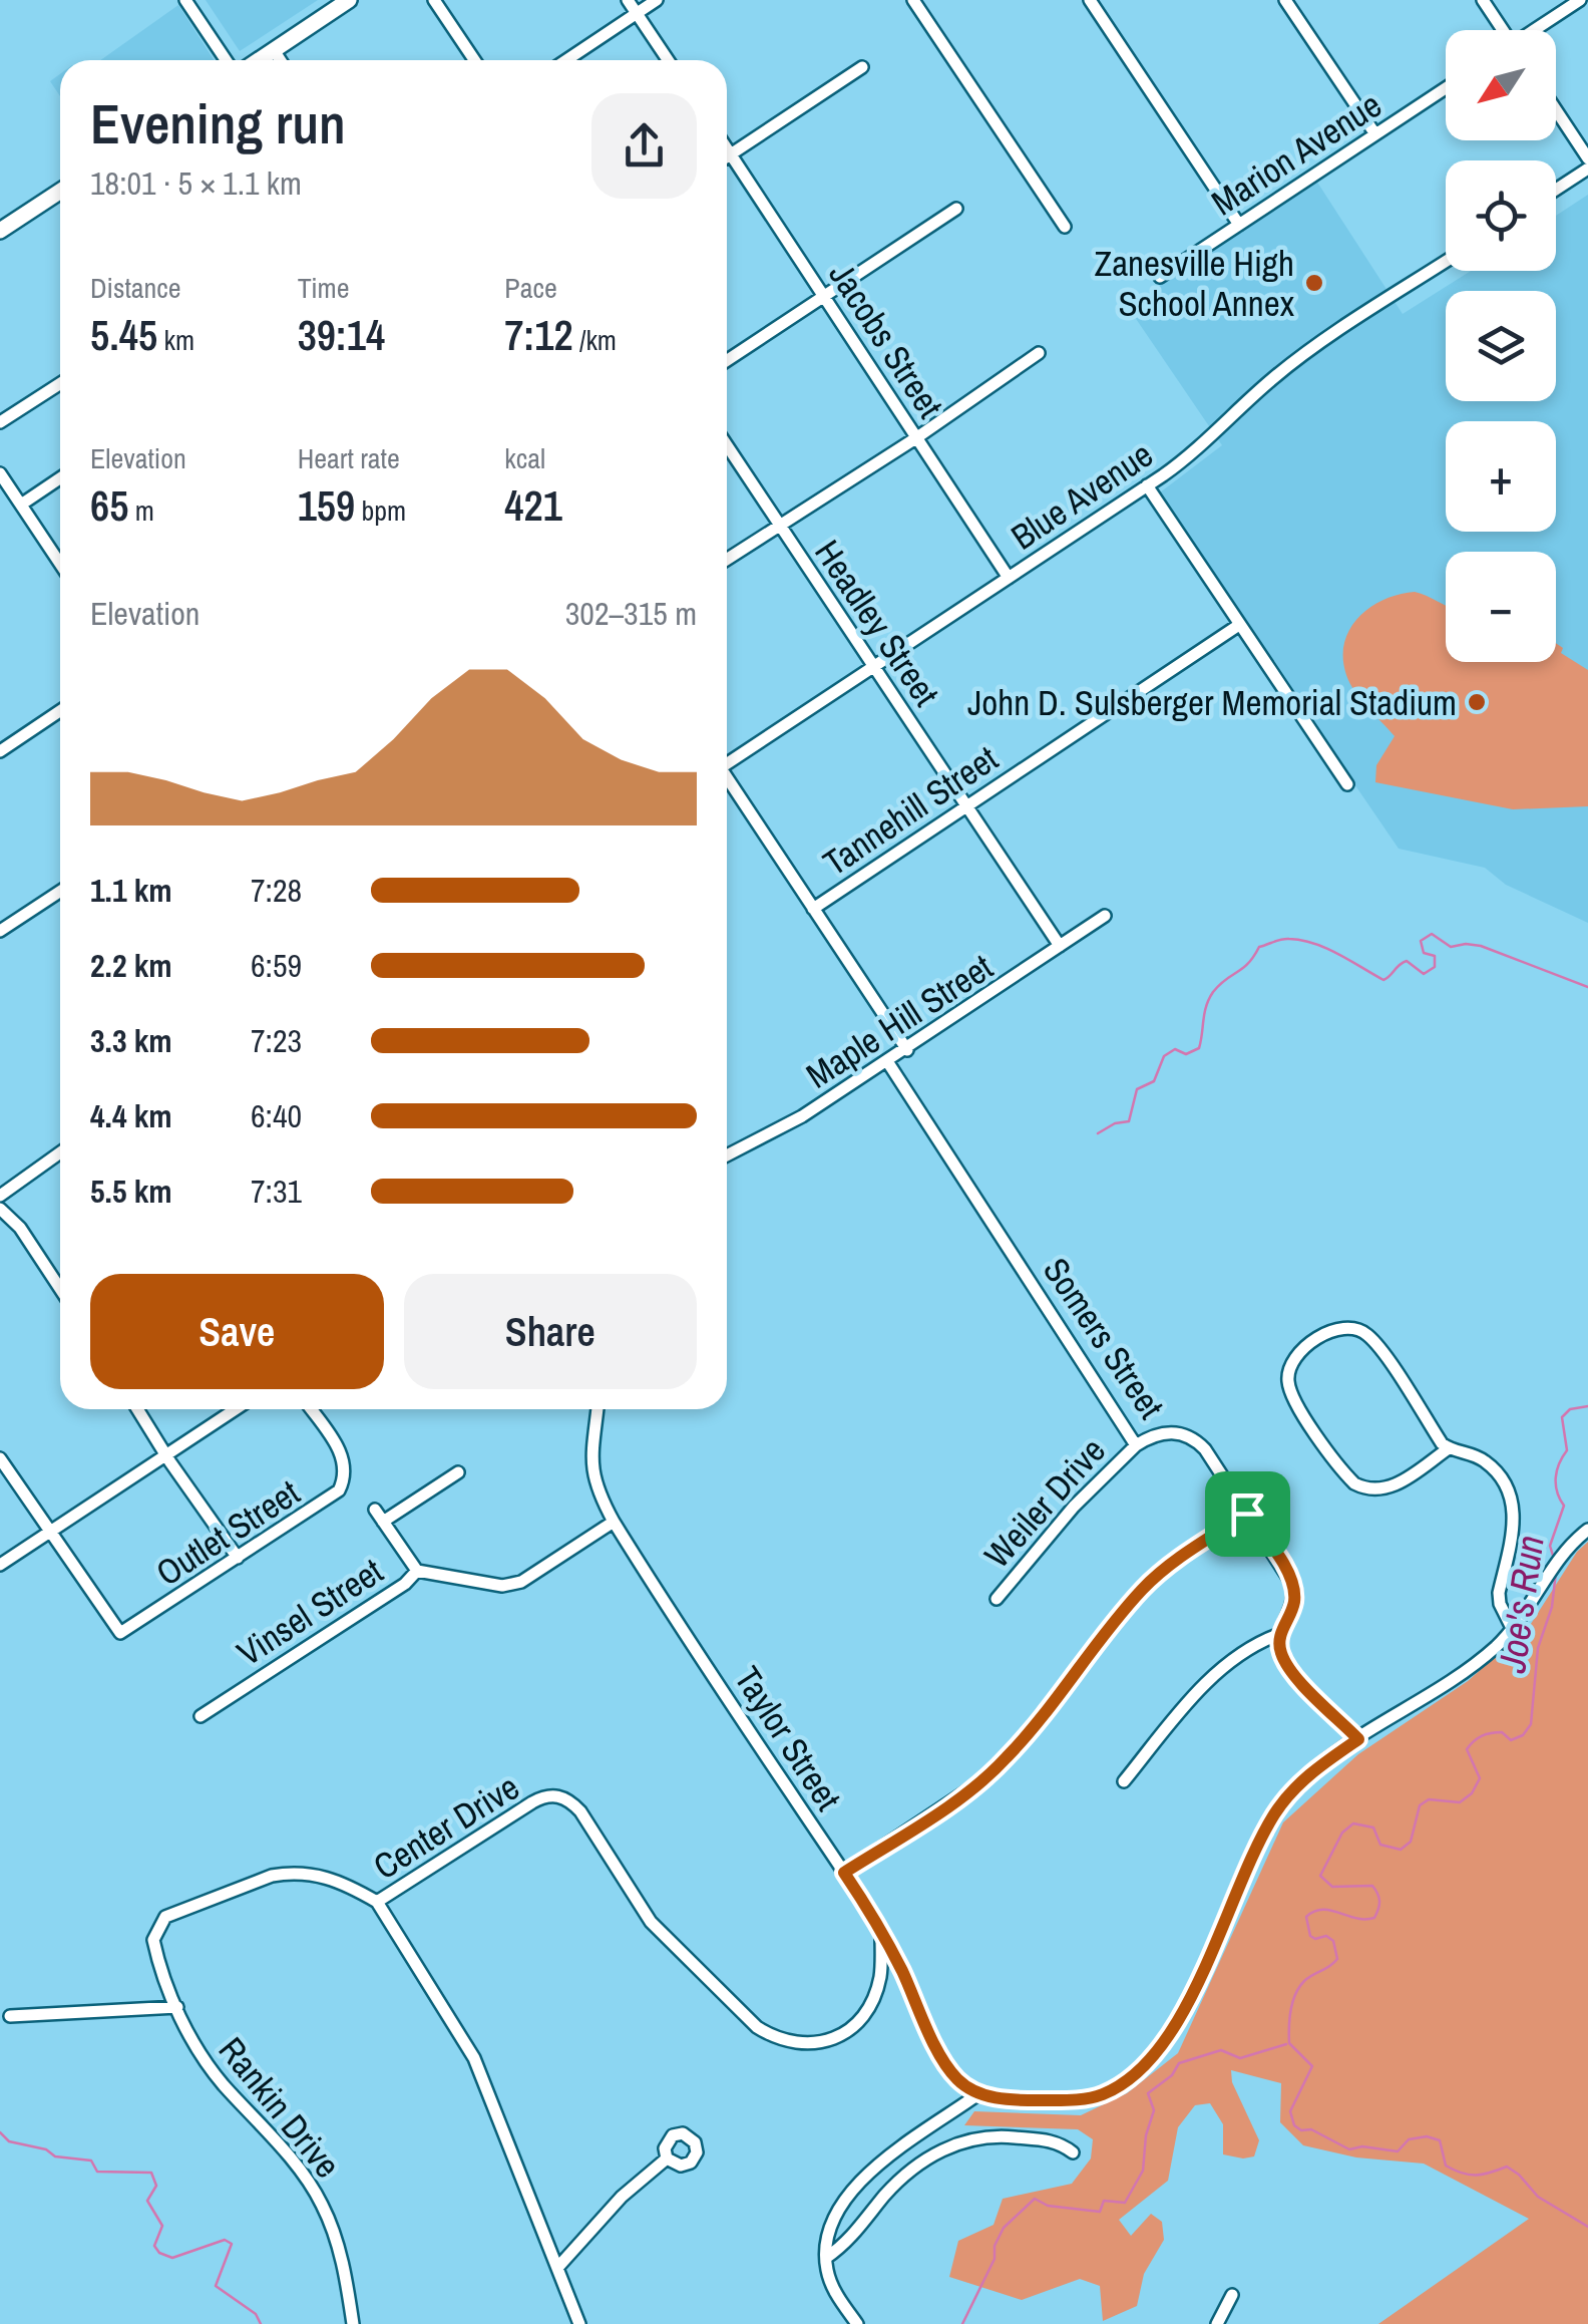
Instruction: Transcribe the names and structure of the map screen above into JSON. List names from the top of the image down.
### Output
{
  "streets": {
    "street": [
      "Marion Avenue",
      "Jacobs Street",
      "Blue Avenue",
      "Headley Street",
      "Tannehill Street",
      "Maple Hill Street",
      "Somers Street",
      "Weiler Drive",
      "Outlet Street",
      "Vinsel Street",
      "Taylor Street",
      "Center Drive",
      "Rankin Drive"
    ]
  },
  "crossings": [
    ["Jacobs Street", "Blue Avenue"],
    ["Blue Avenue", "Headley Street"],
    ["Headley Street", "Tannehill Street"],
    ["Headley Street", "Maple Hill Street"],
    ["Maple Hill Street", "Somers Street"],
    ["Somers Street", "Weiler Drive"],
    ["Vinsel Street", "Taylor Street"],
    ["Taylor Street", "Center Drive"],
    ["Center Drive", "Rankin Drive"]
  ],
  "water": ["Joe's Run"],
  "places": ["Zanesville High School Annex", "John D. Sulsberger Memorial Stadium"],
  "north": "bottom left",
  "page": {
    "map_buttons": ["+", "−"],
    "heading": ["Evening run", "18:01 · 5 × 1.1 km"],
    "stats": [
      ["Distance", "5.45 km"],
      ["Time", "39:14"],
      ["Pace", "7:12 /km"],
      ["Elevation", "65 m"],
      ["Heart rate", "159 bpm"],
      ["kcal", "421"]
    ],
    "chart": ["Elevation", "302–315 m"],
    "list": [
      {
        "name": "1.1 km",
        "note": "7:28"
      },
      {
        "name": "2.2 km",
        "note": "6:59"
      },
      {
        "name": "3.3 km",
        "note": "7:23"
      },
      {
        "name": "4.4 km",
        "note": "6:40"
      },
      {
        "name": "5.5 km",
        "note": "7:31"
      }
    ],
    "buttons": ["Save", "Share"]
  }
}
